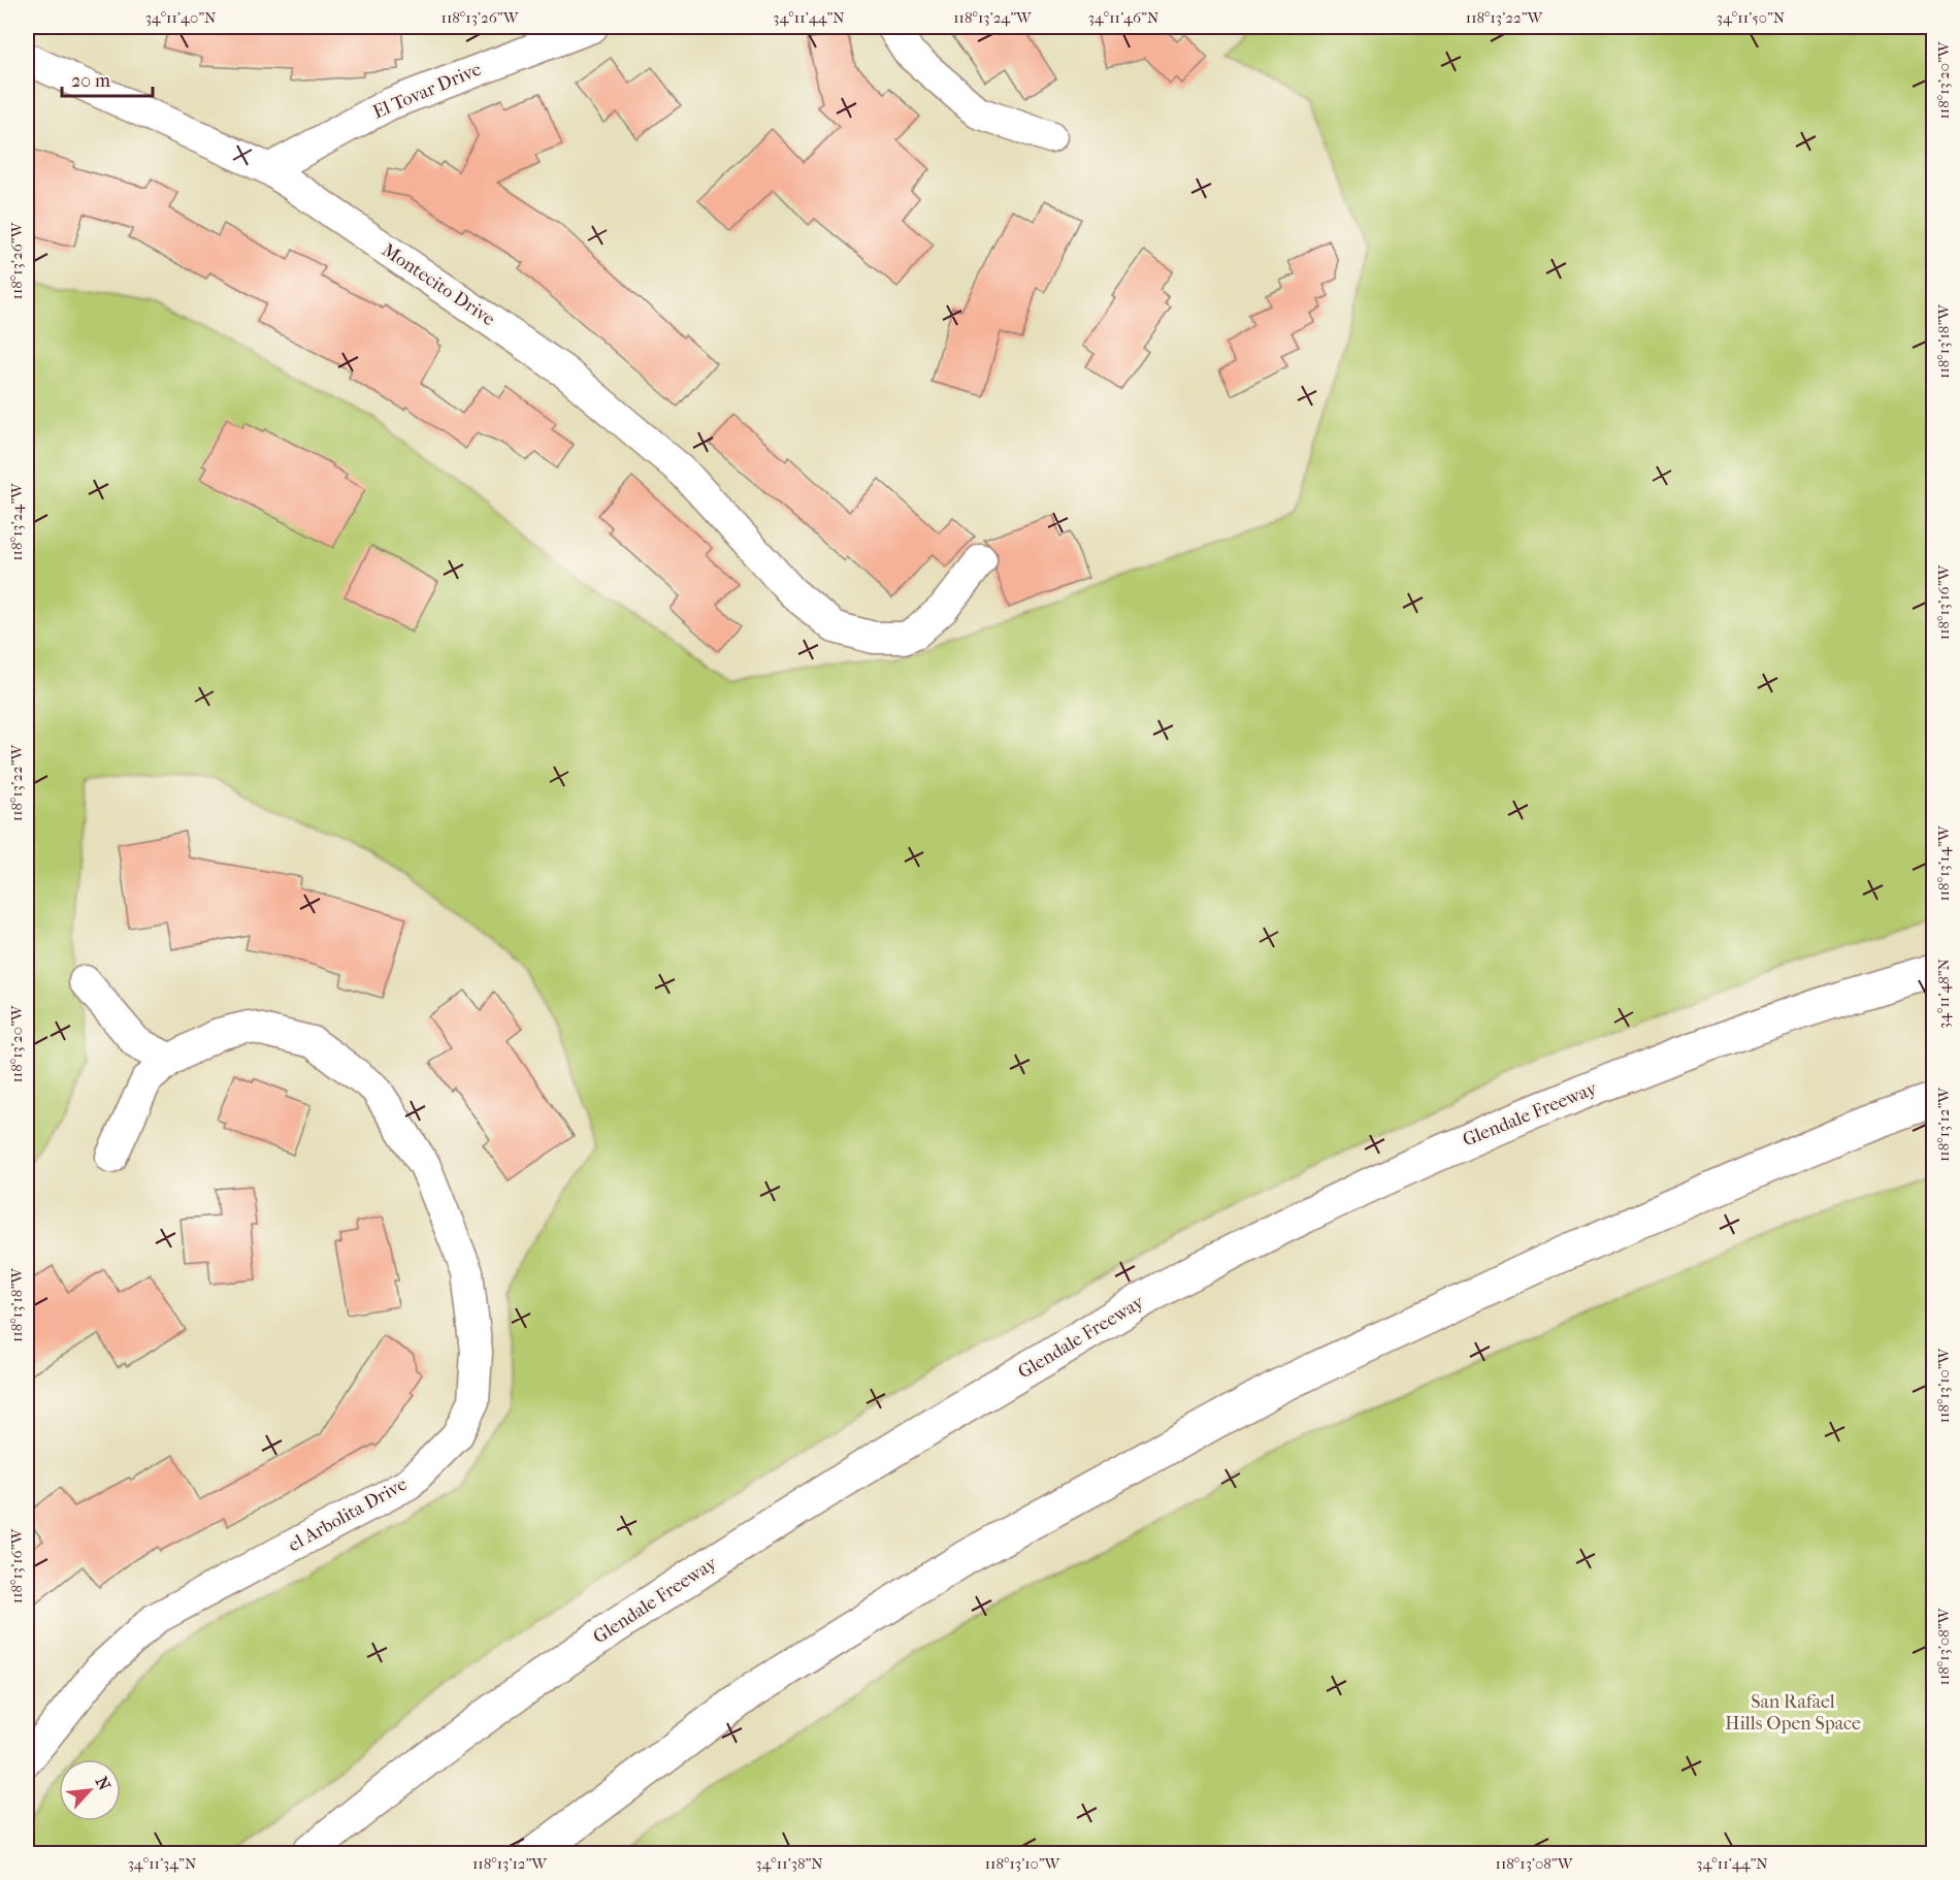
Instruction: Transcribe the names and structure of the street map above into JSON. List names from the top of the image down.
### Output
{
  "streets": {
    "highway": ["Glendale Freeway"],
    "street": ["El Tovar Drive", "Montecito Drive", "el Arbolita Drive"]
  },
  "crossings": [
    ["El Tovar Drive", "Montecito Drive"]
  ],
  "parks": ["San Rafael Hills Open Space"],
  "scale_bar": "20 m",
  "north": "top right",
  "coordinates": [
    "34°11'40\"N",
    "118°13'26\"W",
    "34°11'44\"N",
    "118°13'24\"W",
    "34°11'46\"N",
    "118°13'22\"W",
    "34°11'50\"N",
    "118°13'20\"W",
    "118°13'18\"W",
    "118°13'16\"W",
    "118°13'14\"W",
    "34°11'48\"N",
    "118°13'12\"W",
    "118°13'10\"W",
    "118°13'08\"W",
    "34°11'34\"N",
    "34°11'38\"N"
  ]
}
